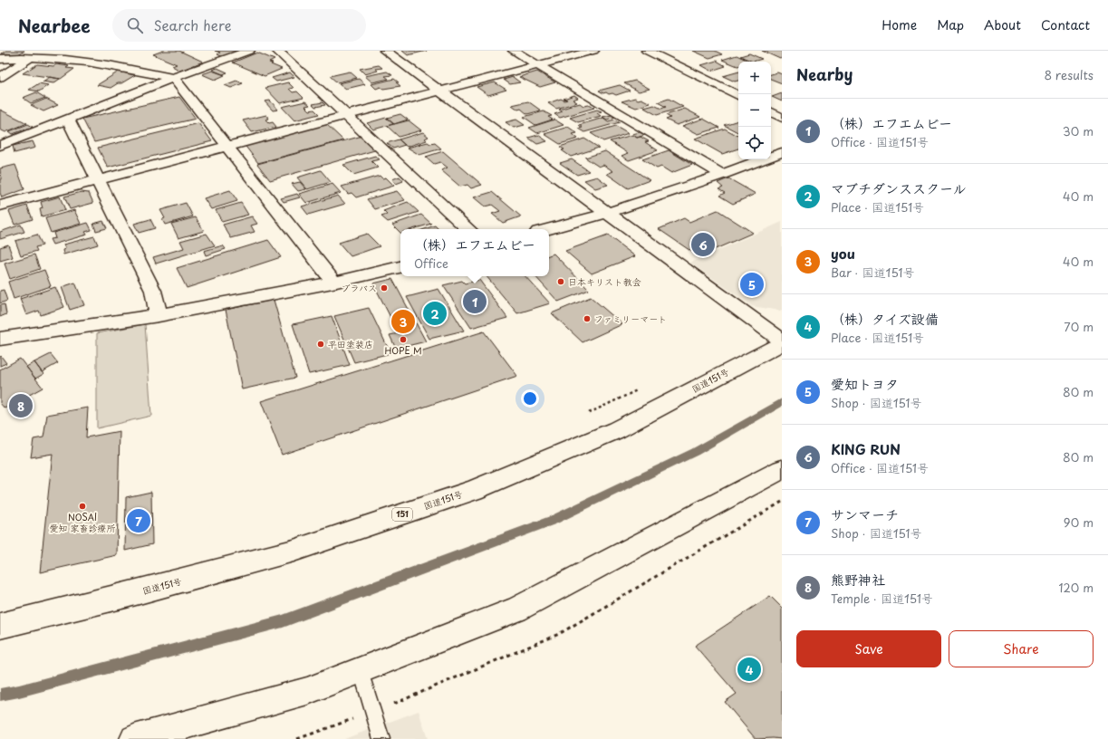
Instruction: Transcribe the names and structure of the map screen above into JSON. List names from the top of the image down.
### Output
{
  "streets": {
    "main road": ["国道151号", "151"]
  },
  "places": [
    "日本キリスト教会",
    "ブラバス",
    "ファミリーマート",
    "HOPE M",
    "平田塗装店",
    "NOSAI 愛知 家畜診療所"
  ],
  "page": {
    "header": "Nearbee",
    "search": "Search here",
    "nav": [
      "Home",
      "Map",
      "About",
      "Contact"
    ],
    "heading": ["Nearby", "8 results"],
    "map_buttons": ["+", "−"],
    "list": [
      {
        "mark": "1",
        "name": "（株）エフエムビー",
        "note": "Office · 国道151号",
        "value": "30 m"
      },
      {
        "mark": "2",
        "name": "マブチダンススクール",
        "note": "Place · 国道151号",
        "value": "40 m"
      },
      {
        "mark": "3",
        "name": "you",
        "note": "Bar · 国道151号",
        "value": "40 m"
      },
      {
        "mark": "4",
        "name": "（株）タイズ設備",
        "note": "Place · 国道151号",
        "value": "70 m"
      },
      {
        "mark": "5",
        "name": "愛知トヨタ",
        "note": "Shop · 国道151号",
        "value": "80 m"
      },
      {
        "mark": "6",
        "name": "KING RUN",
        "note": "Office · 国道151号",
        "value": "80 m"
      },
      {
        "mark": "7",
        "name": "サンマーチ",
        "note": "Shop · 国道151号",
        "value": "90 m"
      },
      {
        "mark": "8",
        "name": "熊野神社",
        "note": "Temple · 国道151号",
        "value": "120 m"
      }
    ],
    "popup": ["（株）エフエムビー", "Office"],
    "pins": [
      "6",
      "5",
      "1",
      "2",
      "3",
      "8",
      "7",
      "4"
    ],
    "buttons": ["Save", "Share"]
  }
}
